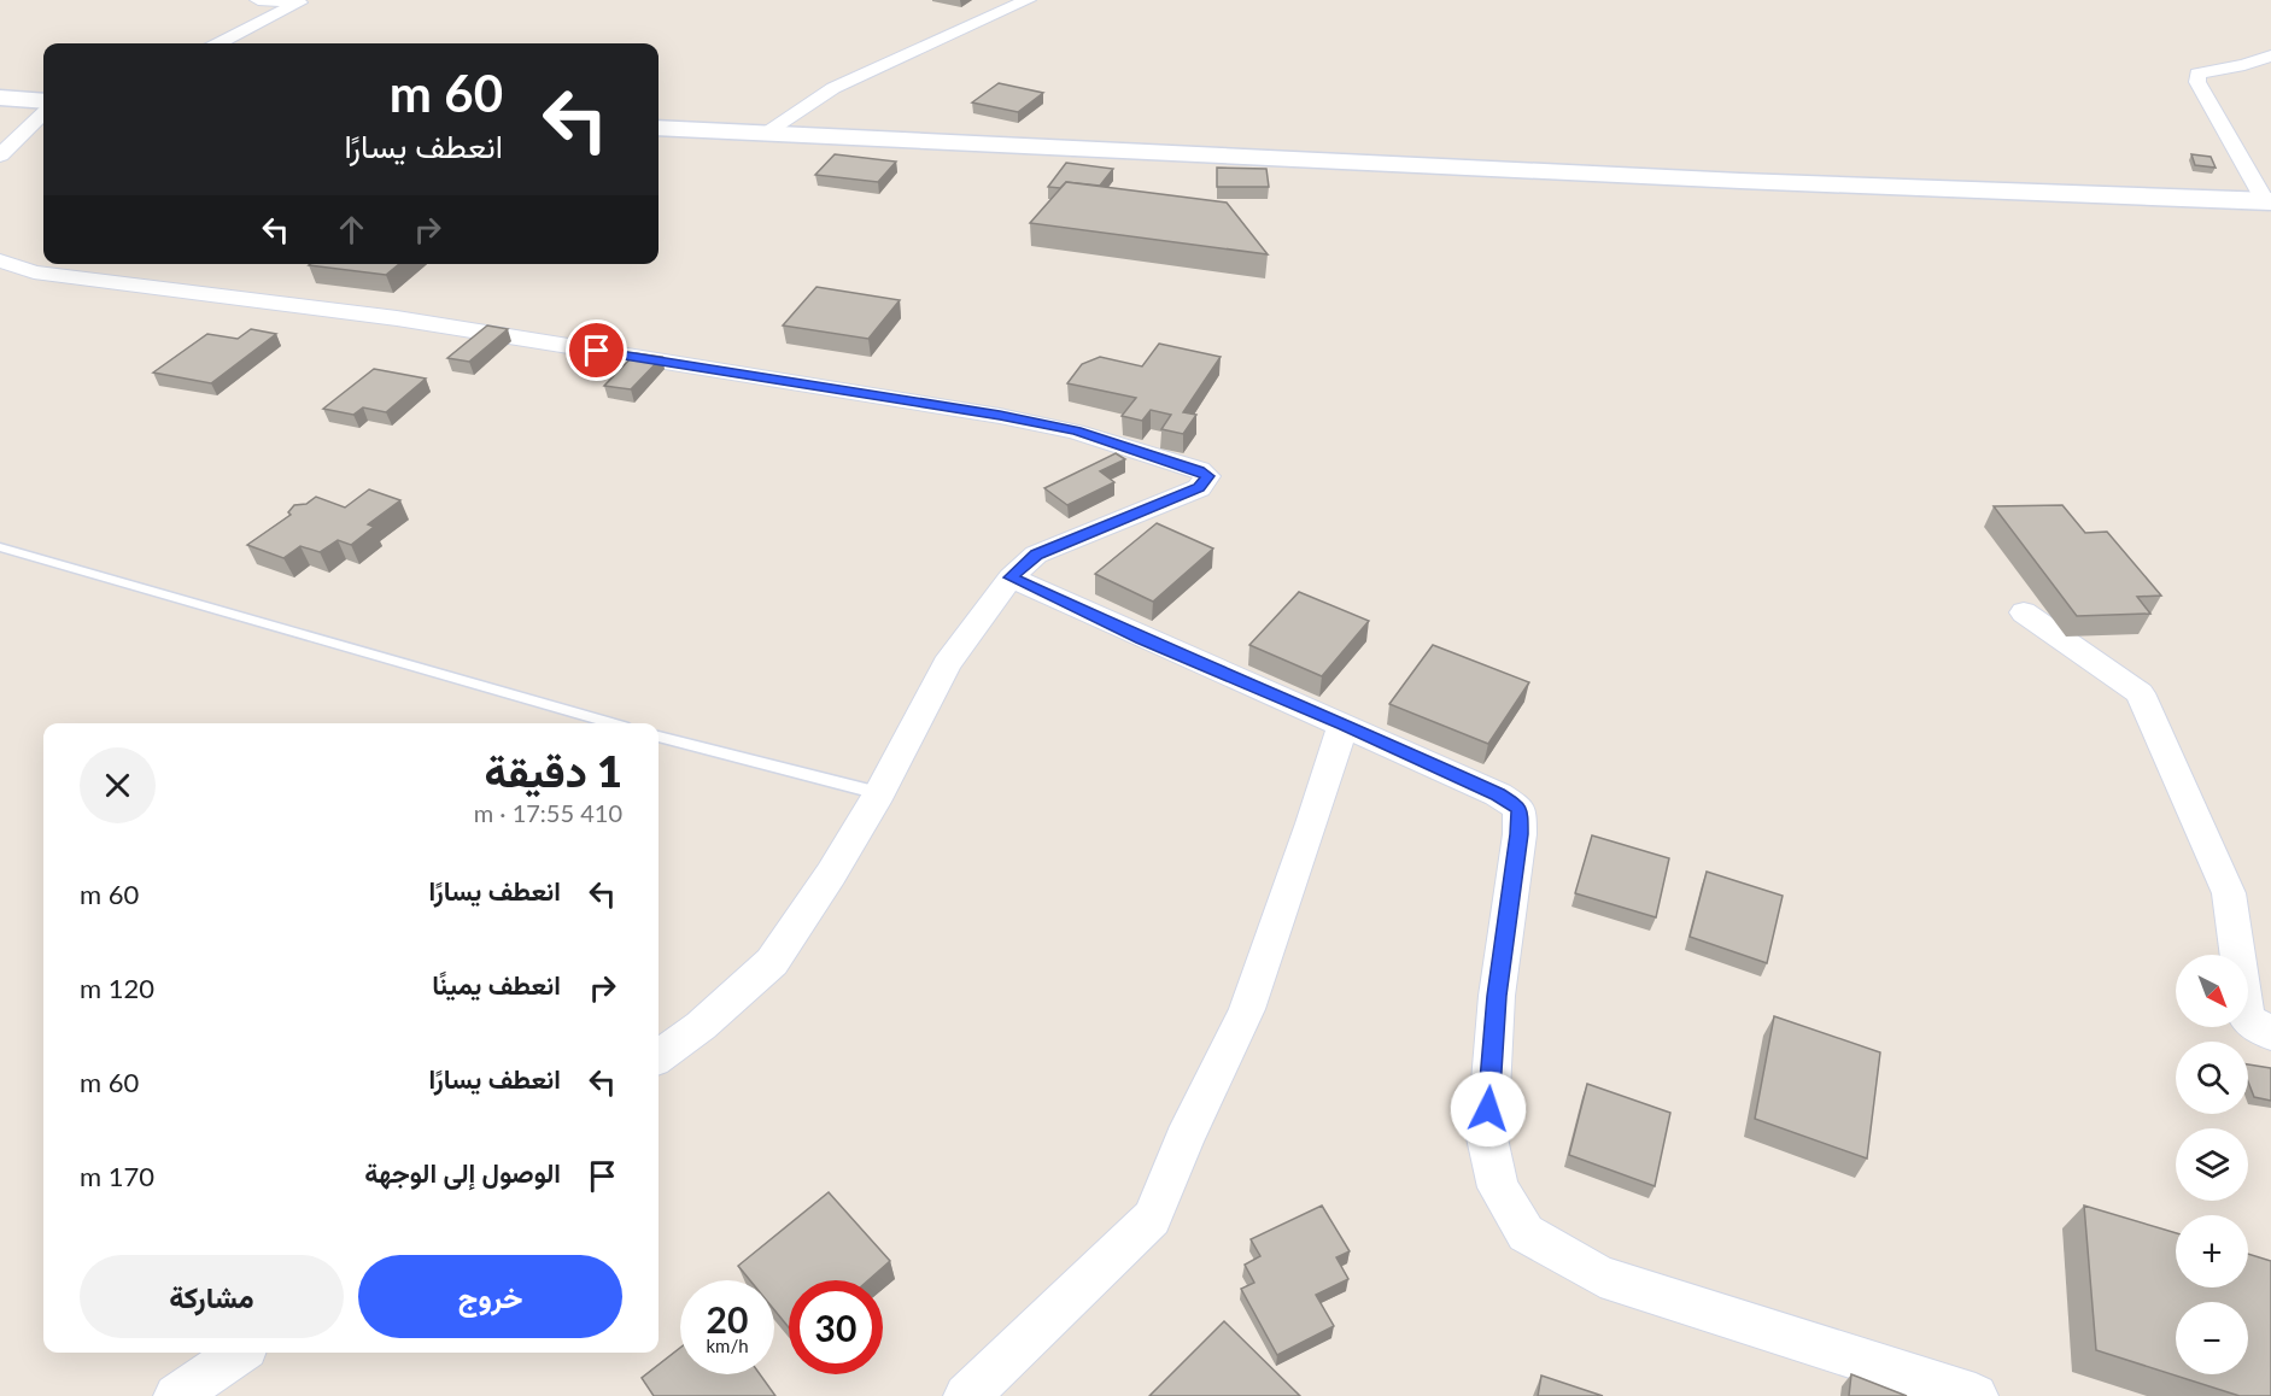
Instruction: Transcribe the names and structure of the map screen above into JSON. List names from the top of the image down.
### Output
{
  "north": "bottom right",
  "page": {
    "turn": ["60 m", "انعطف يسارًا"],
    "heading": ["1 دقيقة", "410 m · 17:55"],
    "list": [
      {
        "name": "انعطف يسارًا",
        "value": "60 m"
      },
      {
        "name": "انعطف يمينًا",
        "value": "120 m"
      },
      {
        "name": "انعطف يسارًا",
        "value": "60 m"
      },
      {
        "name": "الوصول إلى الوجهة",
        "value": "170 m"
      }
    ],
    "map_buttons": ["+", "−"],
    "buttons": ["خروج", "مشاركة"],
    "speed": "20 km/h",
    "limit": "30"
  }
}
